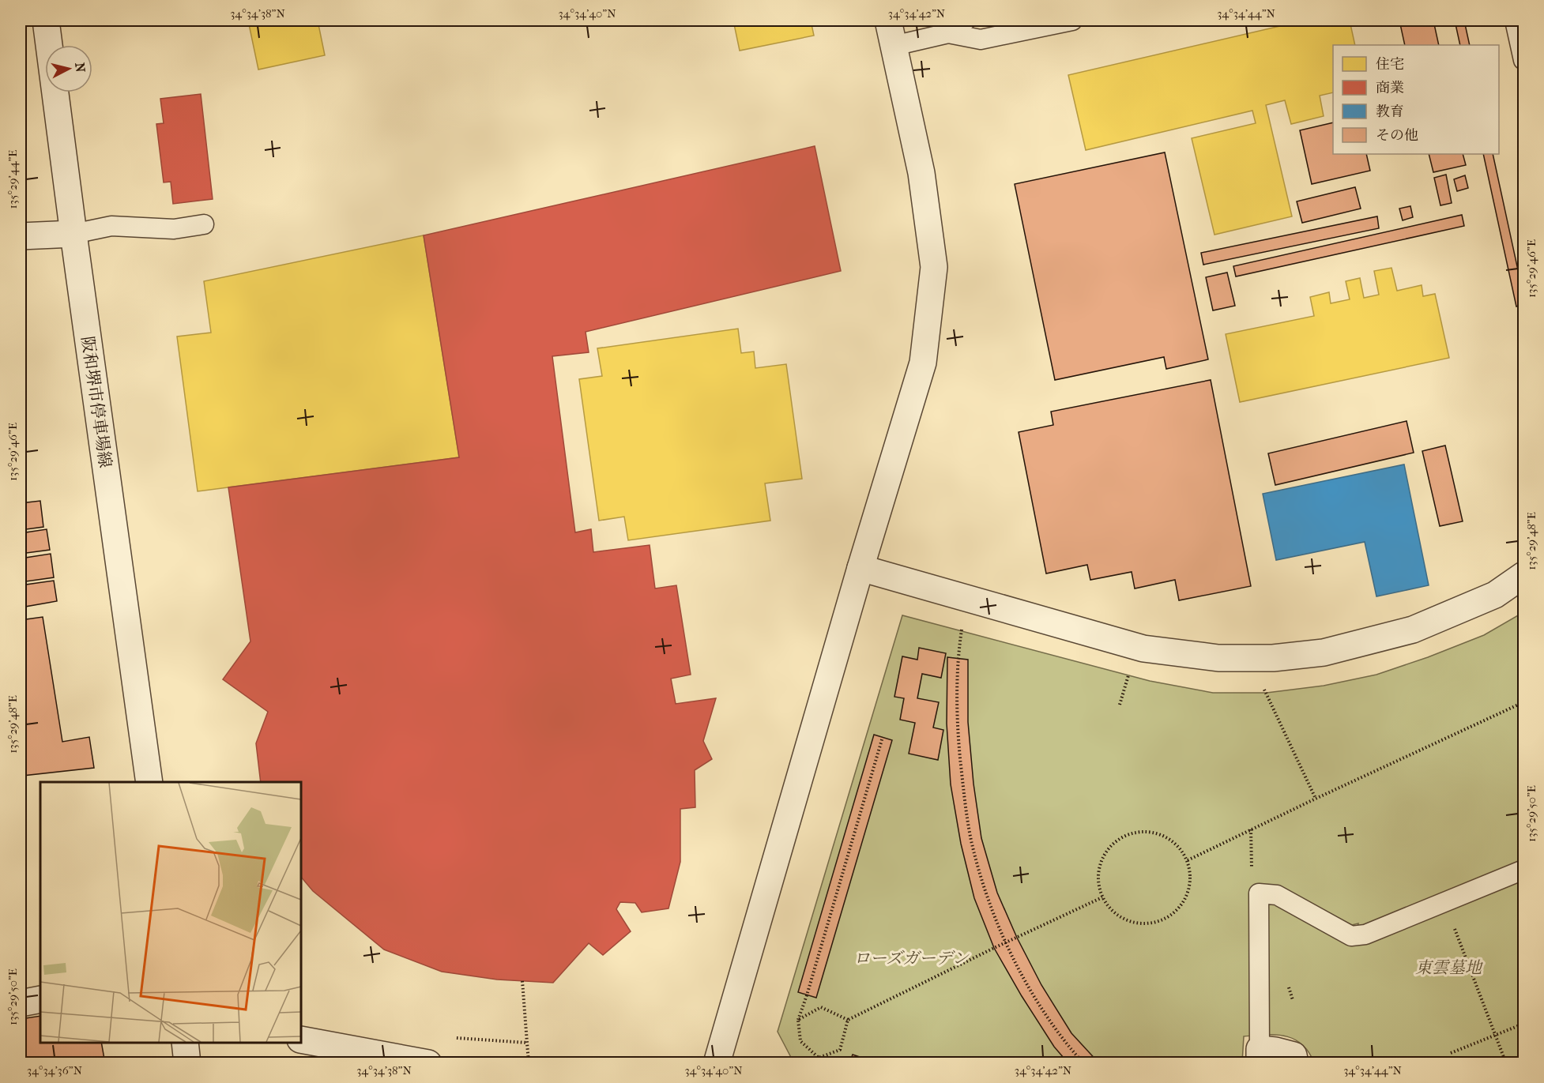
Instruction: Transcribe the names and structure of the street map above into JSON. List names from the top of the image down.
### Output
{
  "streets": {
    "street": ["阪和堺市停車場線"]
  },
  "parks": ["ローズガーデン", "東雲墓地"],
  "legend": [
    "住宅",
    "商業",
    "教育",
    "その他"
  ],
  "north": "right",
  "coordinates": [
    "34°34'38\"N",
    "34°34'40\"N",
    "34°34'42\"N",
    "34°34'44\"N",
    "135°29'44\"E",
    "135°29'46\"E",
    "135°29'48\"E",
    "135°29'50\"E",
    "34°34'36\"N"
  ]
}
